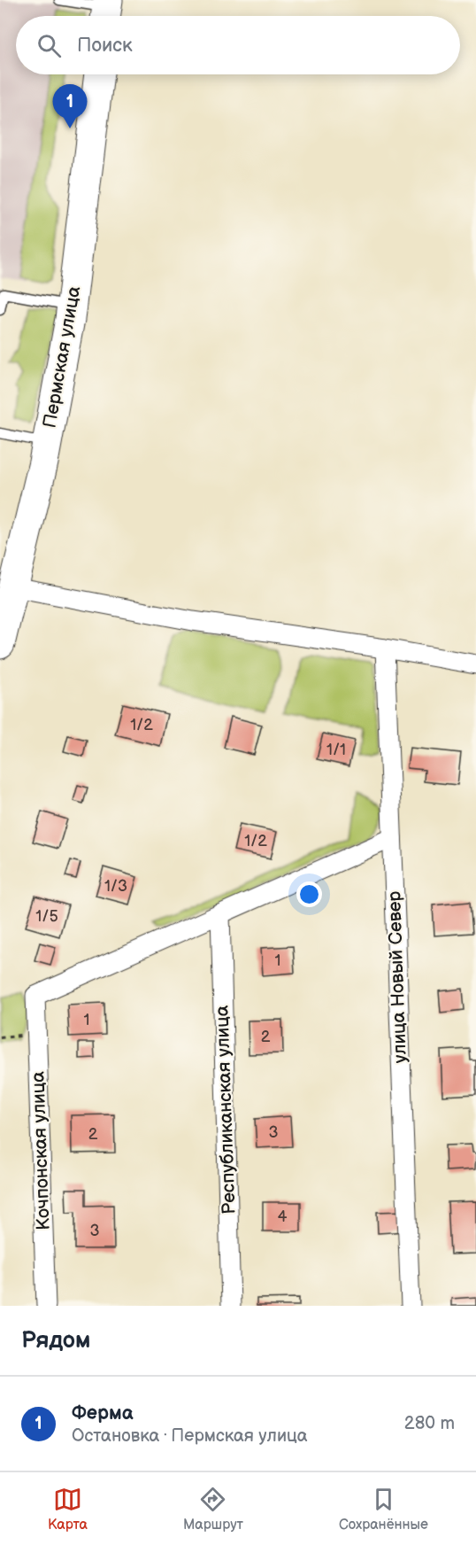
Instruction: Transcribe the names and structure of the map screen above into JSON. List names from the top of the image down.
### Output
{
  "streets": {
    "main road": ["Пермская улица"],
    "street": ["улица Новый Север", "Республиканская улица", "Кочпонская улица"]
  },
  "crossings": [
    ["Республиканская улица", "Кочпонская улица"]
  ],
  "house_numbers": [
    "1/2",
    "1/1",
    "1/2",
    "1/3",
    "1/5",
    "1",
    "1",
    "2",
    "3",
    "2",
    "4",
    "3"
  ],
  "page": {
    "search": "Поиск",
    "pins": "1",
    "heading": "Рядом",
    "list": [
      {
        "mark": "1",
        "name": "Ферма",
        "note": "Остановка · Пермская улица",
        "value": "280 m"
      }
    ],
    "nav": ["Карта", "Маршрут", "Сохранённые"]
  }
}
